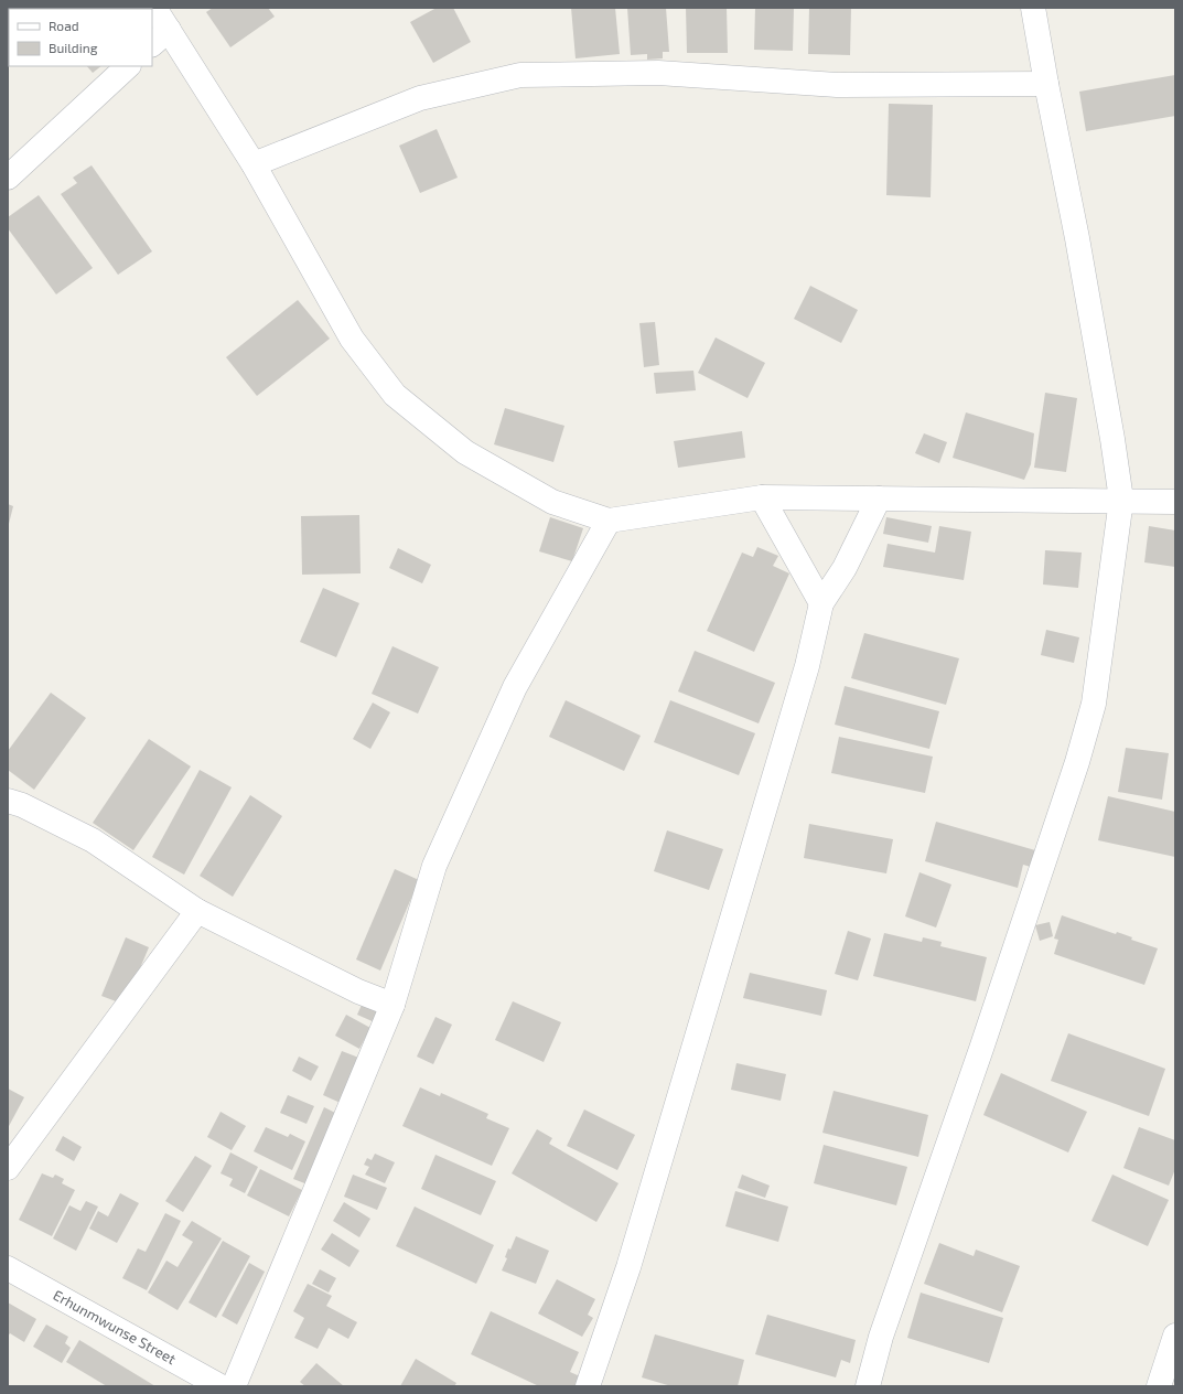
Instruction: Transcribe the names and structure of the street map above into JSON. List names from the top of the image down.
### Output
{
  "streets": {
    "street": ["Erhunmwunse Street"]
  },
  "legend": ["Road", "Building"]
}
